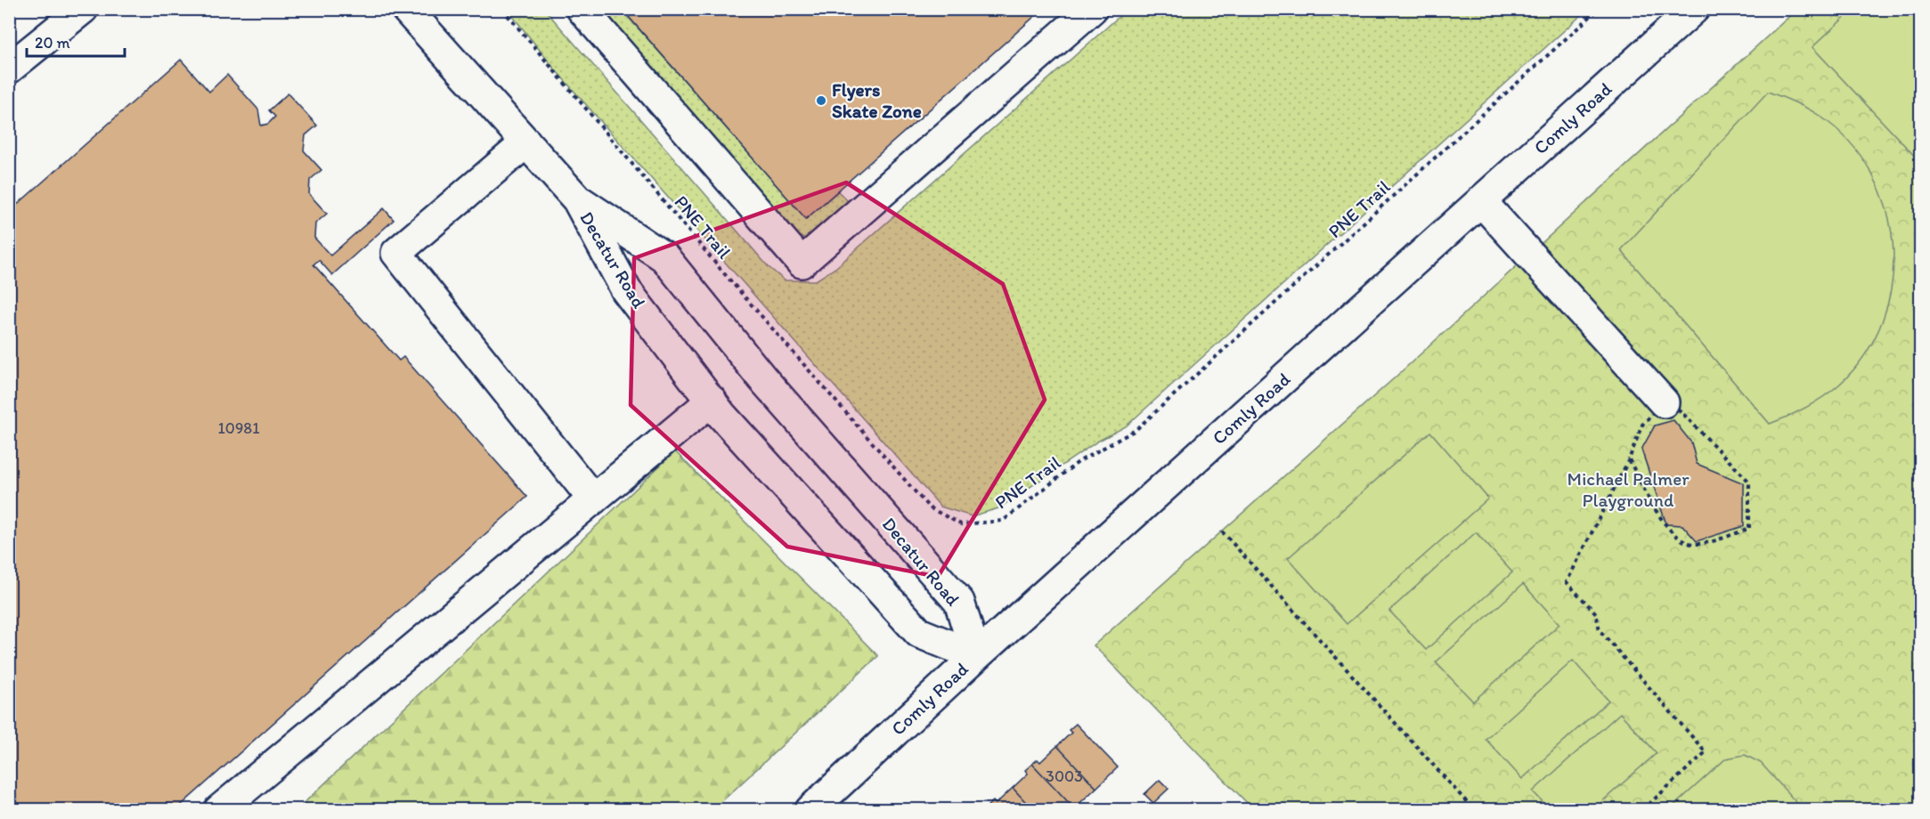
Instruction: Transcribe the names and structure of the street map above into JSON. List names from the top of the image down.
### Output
{
  "streets": {
    "street": ["Comly Road", "Decatur Road"],
    "path": ["PNE Trail"]
  },
  "crossings": [
    ["Comly Road", "Decatur Road"]
  ],
  "parks": ["Michael Palmer Playground"],
  "places": ["Flyers Skate Zone"],
  "house_numbers": ["10981", "3003"],
  "scale_bar": "20 m"
}
